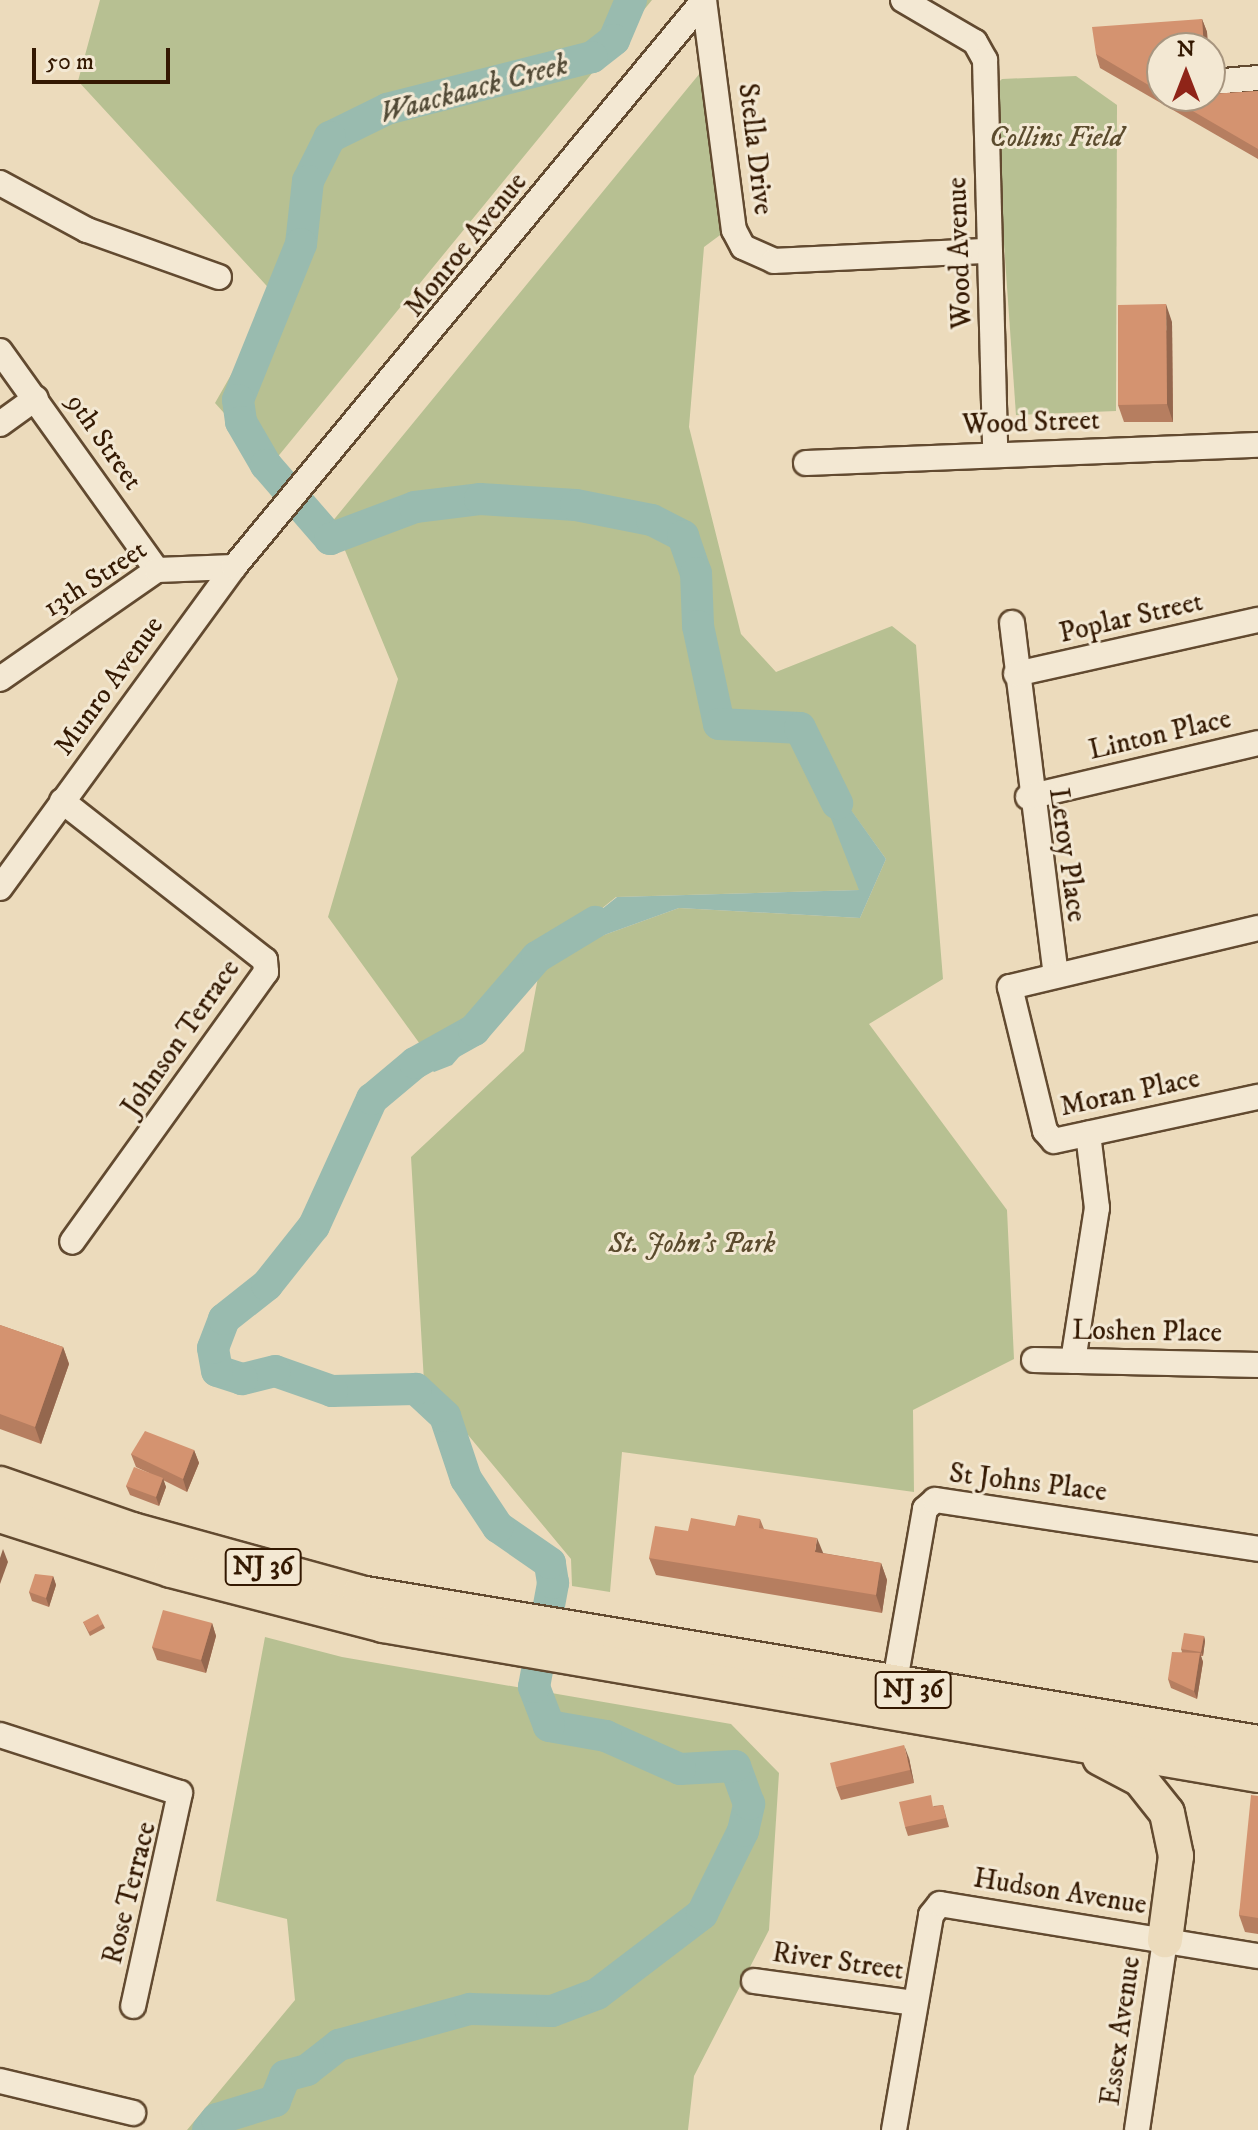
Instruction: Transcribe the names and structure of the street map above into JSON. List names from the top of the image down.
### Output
{
  "streets": {
    "highway": ["NJ 36"],
    "street": [
      "Stella Drive",
      "Monroe Avenue",
      "Wood Avenue",
      "Wood Street",
      "9th Street",
      "13th Street",
      "Poplar Street",
      "Munro Avenue",
      "Linton Place",
      "Leroy Place",
      "Johnson Terrace",
      "Moran Place",
      "Loshen Place",
      "St Johns Place",
      "Hudson Avenue",
      "Rose Terrace",
      "River Street",
      "Essex Avenue"
    ]
  },
  "crossings": [
    ["Stella Drive", "Monroe Avenue"],
    ["Stella Drive", "Wood Avenue"],
    ["Monroe Avenue", "Munro Avenue"],
    ["Wood Avenue", "Wood Street"],
    ["9th Street", "13th Street"],
    ["13th Street", "Munro Avenue"],
    ["Poplar Street", "Leroy Place"],
    ["Munro Avenue", "Johnson Terrace"],
    ["Linton Place", "Leroy Place"],
    ["Leroy Place", "Moran Place"],
    ["St Johns Place", "NJ 36"],
    ["Hudson Avenue", "River Street"],
    ["Hudson Avenue", "Essex Avenue"]
  ],
  "water": ["Waackaack Creek"],
  "parks": ["Collins Field", "St. John's Park"],
  "scale_bar": "50 m",
  "north": "top"
}
